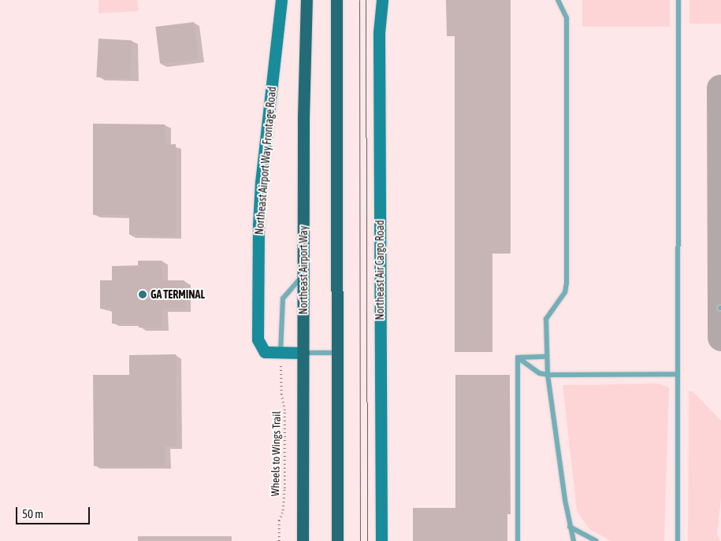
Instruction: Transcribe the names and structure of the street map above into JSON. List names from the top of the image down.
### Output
{
  "streets": {
    "main road": ["Northeast Airport Way"],
    "street": ["Northeast Airport Way Frontage Road", "Northeast Air Cargo Road"],
    "path": ["Wheels to Wings Trail"]
  },
  "crossings": [
    ["Northeast Airport Way Frontage Road", "Northeast Airport Way"]
  ],
  "places": ["GA TERMINAL"],
  "scale_bar": "50 m"
}
